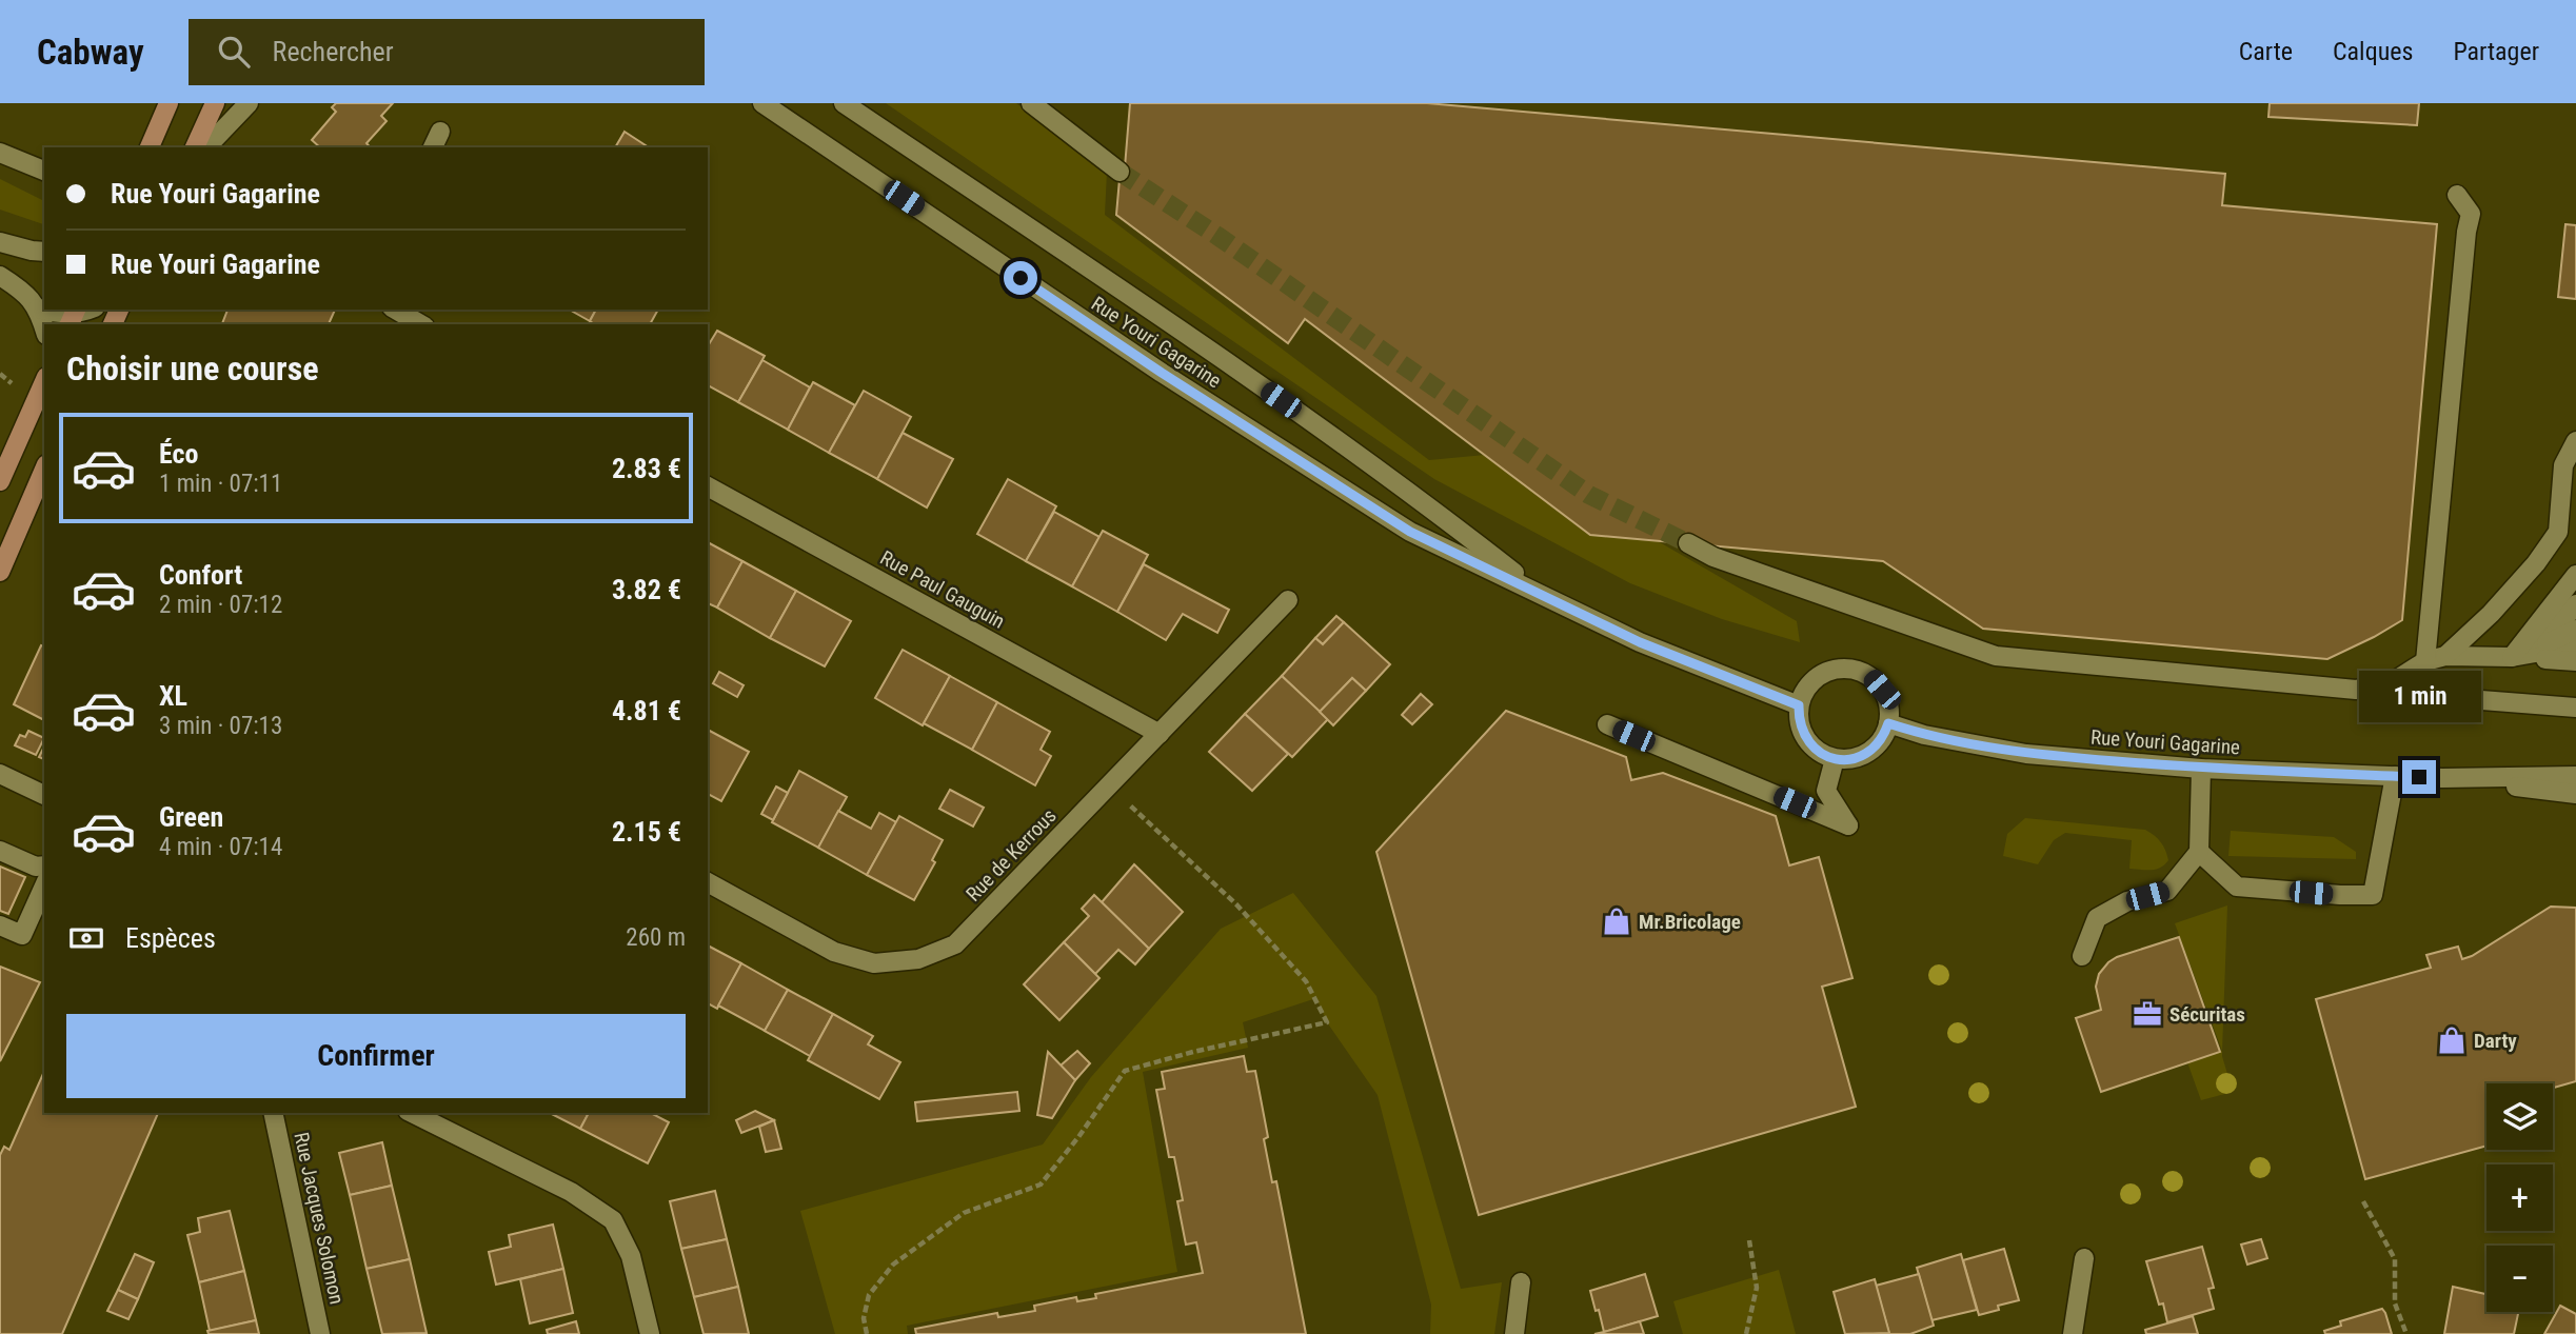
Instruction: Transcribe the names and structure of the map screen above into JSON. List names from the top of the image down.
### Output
{
  "streets": {
    "street": [
      "Rue Youri Gagarine",
      "Rue Paul Gauguin",
      "Rue de Kerrous",
      "Rue Jacques Solomon"
    ]
  },
  "crossings": [
    ["Rue Paul Gauguin", "Rue de Kerrous"]
  ],
  "places": {
    "shop": ["Mr.Bricolage", "Darty"],
    "office": ["Sécuritas"]
  },
  "page": {
    "header": "Cabway",
    "search": "Rechercher",
    "nav": ["Carte", "Calques", "Partager"],
    "banner": ["Rue Youri Gagarine", "Rue Youri Gagarine"],
    "heading": "Choisir une course",
    "list": [
      {
        "name": "Éco",
        "note": "1 min · 07:11",
        "value": "2.83 €"
      },
      {
        "name": "Confort",
        "note": "2 min · 07:12",
        "value": "3.82 €"
      },
      {
        "name": "XL",
        "note": "3 min · 07:13",
        "value": "4.81 €"
      },
      {
        "name": "Green",
        "note": "4 min · 07:14",
        "value": "2.15 €"
      }
    ],
    "bubble": "1 min",
    "pay": ["Espèces", "260 m"],
    "buttons": "Confirmer",
    "map_buttons": ["+", "−"]
  }
}
